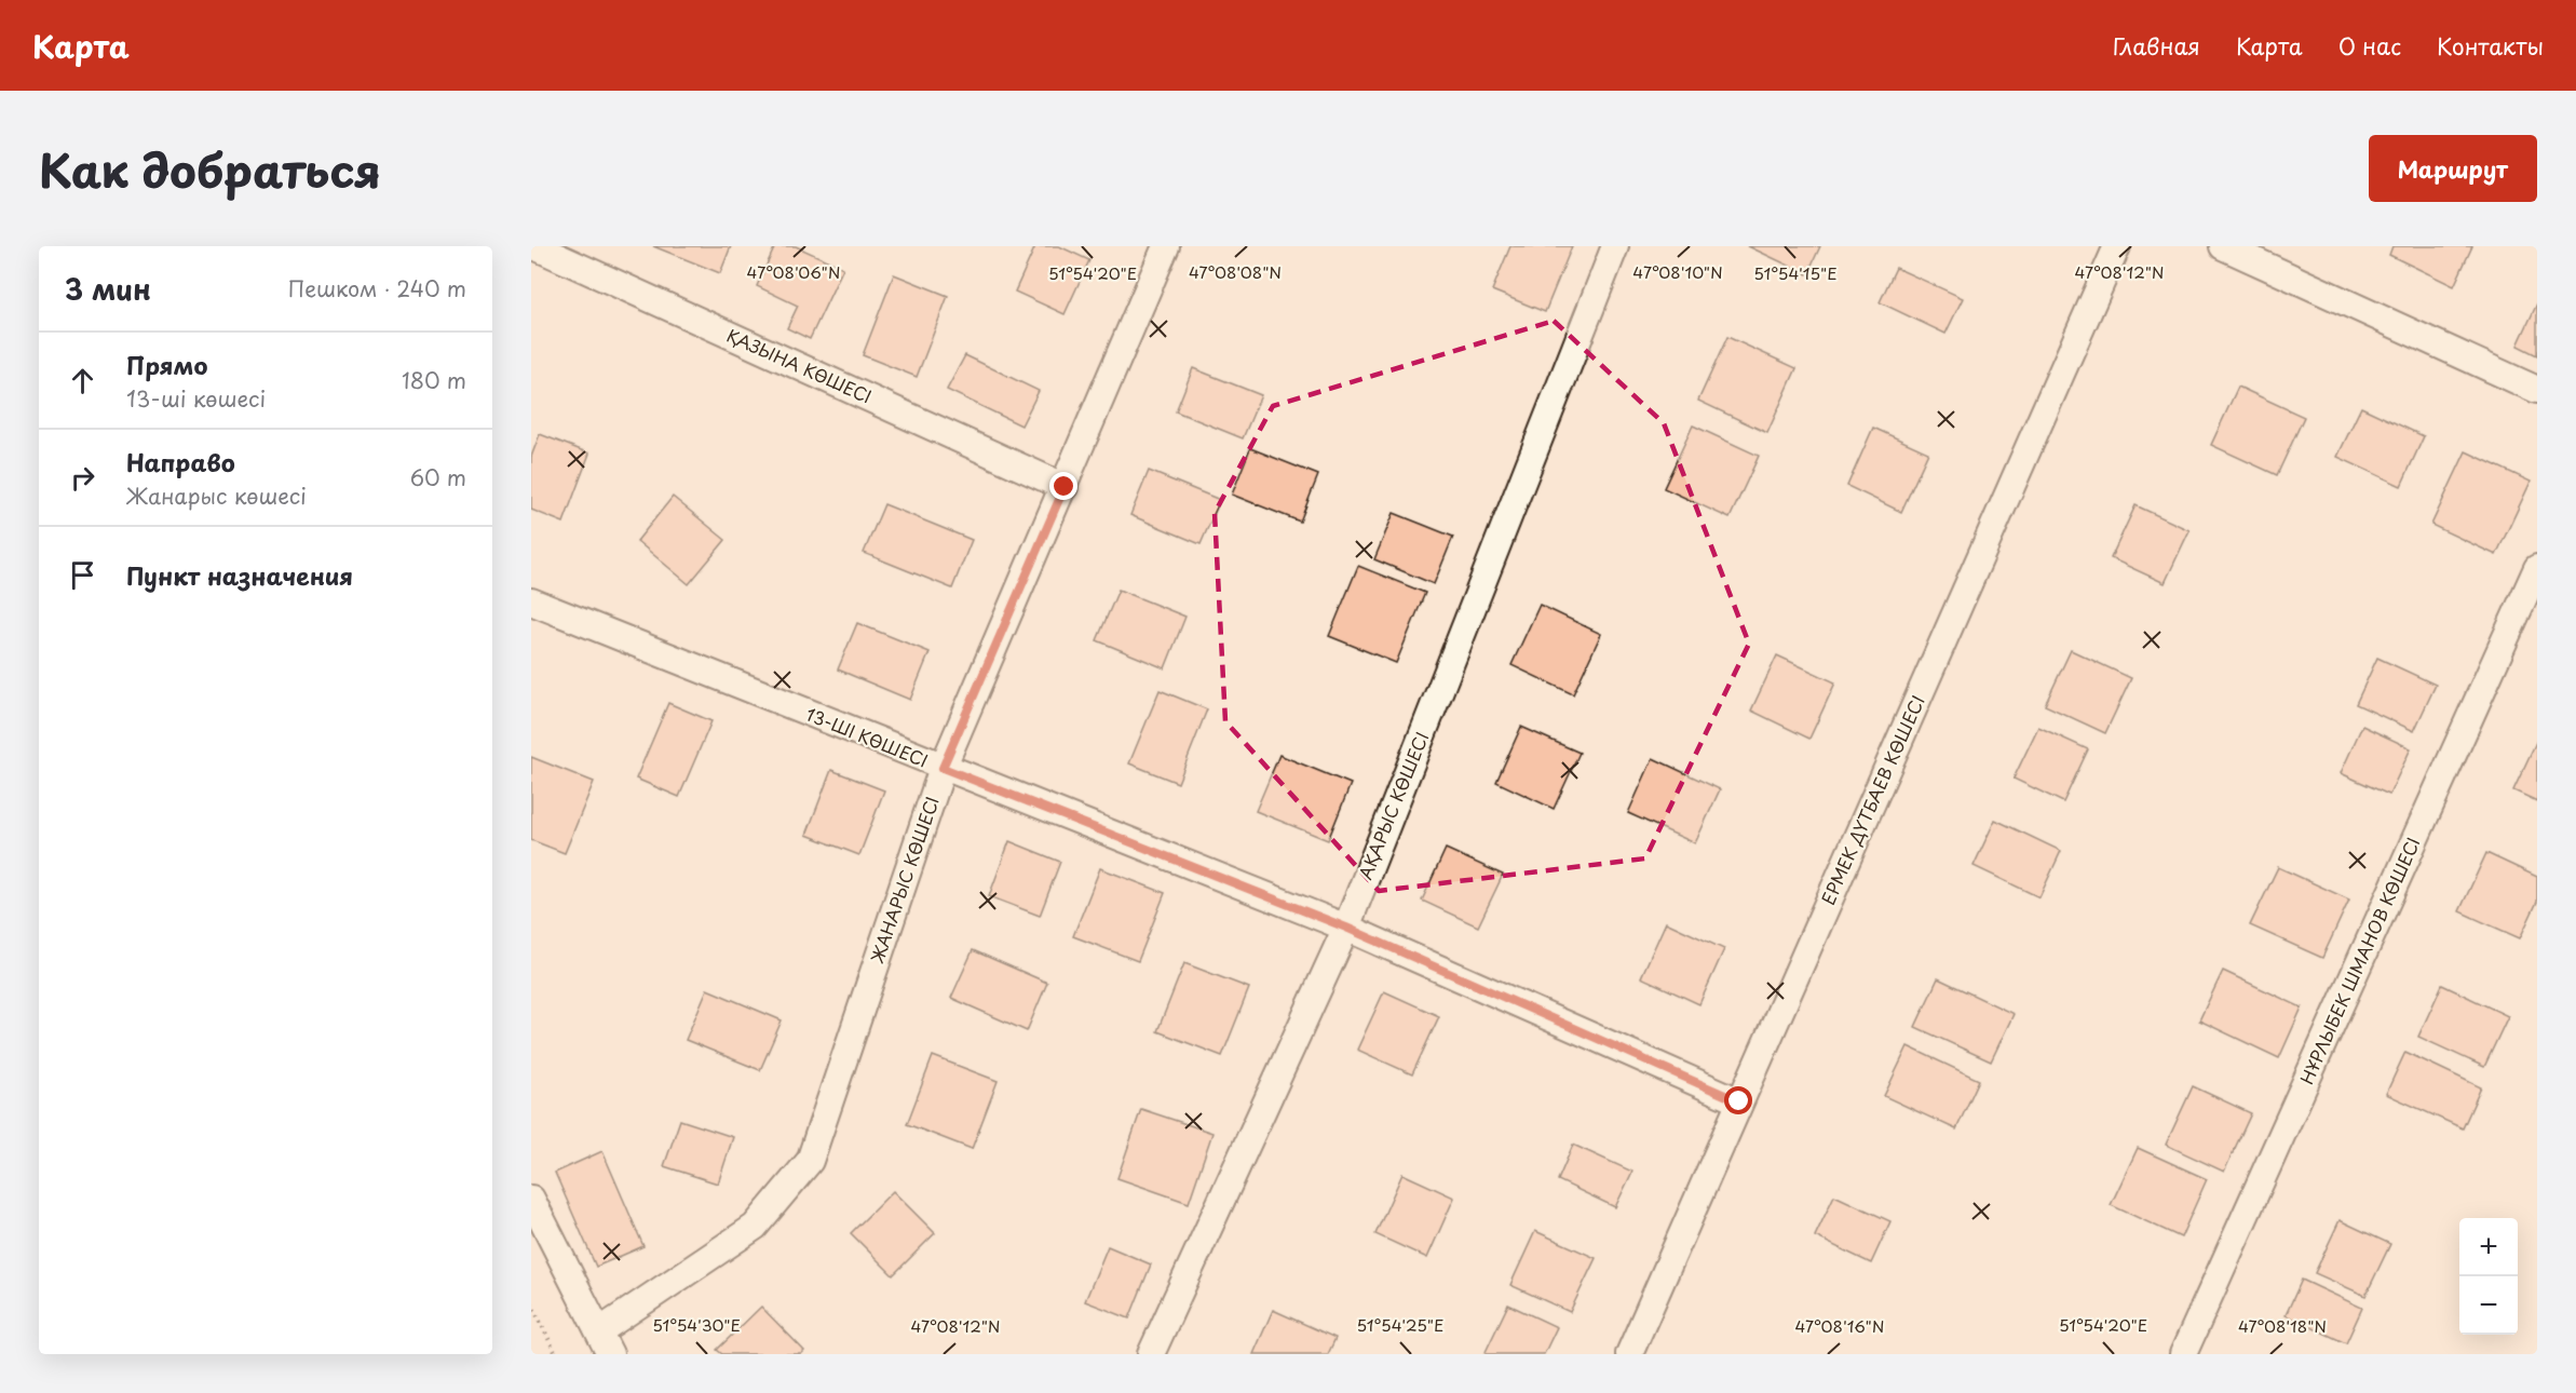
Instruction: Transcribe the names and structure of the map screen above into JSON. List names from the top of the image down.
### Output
{
  "streets": {
    "street": [
      "ҚАЗЫНА КӨШЕСІ",
      "13-ШІ КӨШЕСI",
      "ЕРМЕК ДҮТБАЕВ КӨШЕСI",
      "АҚАРЫС КӨШЕСI",
      "ЖАНАРЫС КӨШЕСІ",
      "НҰРЛЫБЕК ШМАНОВ КӨШЕСІ"
    ]
  },
  "crossings": [
    ["ҚАЗЫНА КӨШЕСІ", "ЖАНАРЫС КӨШЕСІ"],
    ["13-ШІ КӨШЕСI", "ЕРМЕК ДҮТБАЕВ КӨШЕСI"],
    ["13-ШІ КӨШЕСI", "АҚАРЫС КӨШЕСI"],
    ["13-ШІ КӨШЕСI", "ЖАНАРЫС КӨШЕСІ"]
  ],
  "page": {
    "header": "Карта",
    "nav": [
      "Главная",
      "Карта",
      "О нас",
      "Контакты"
    ],
    "title": "Как добраться",
    "buttons": "Маршрут",
    "heading": ["3 мин", "Пешком · 240 m"],
    "list": [
      ["Прямо", "13-ші көшесi", "180 m"],
      ["Направо", "Жанарыс көшесі", "60 m"],
      "Пункт назначения"
    ],
    "map_buttons": ["+", "−"]
  },
  "coordinates": [
    "47°08'06\"N",
    "47°08'08\"N",
    "47°08'10\"N",
    "47°08'12\"N",
    "51°54'20\"E",
    "51°54'15\"E",
    "51°54'30\"E",
    "51°54'25\"E",
    "47°08'16\"N",
    "47°08'18\"N"
  ]
}
